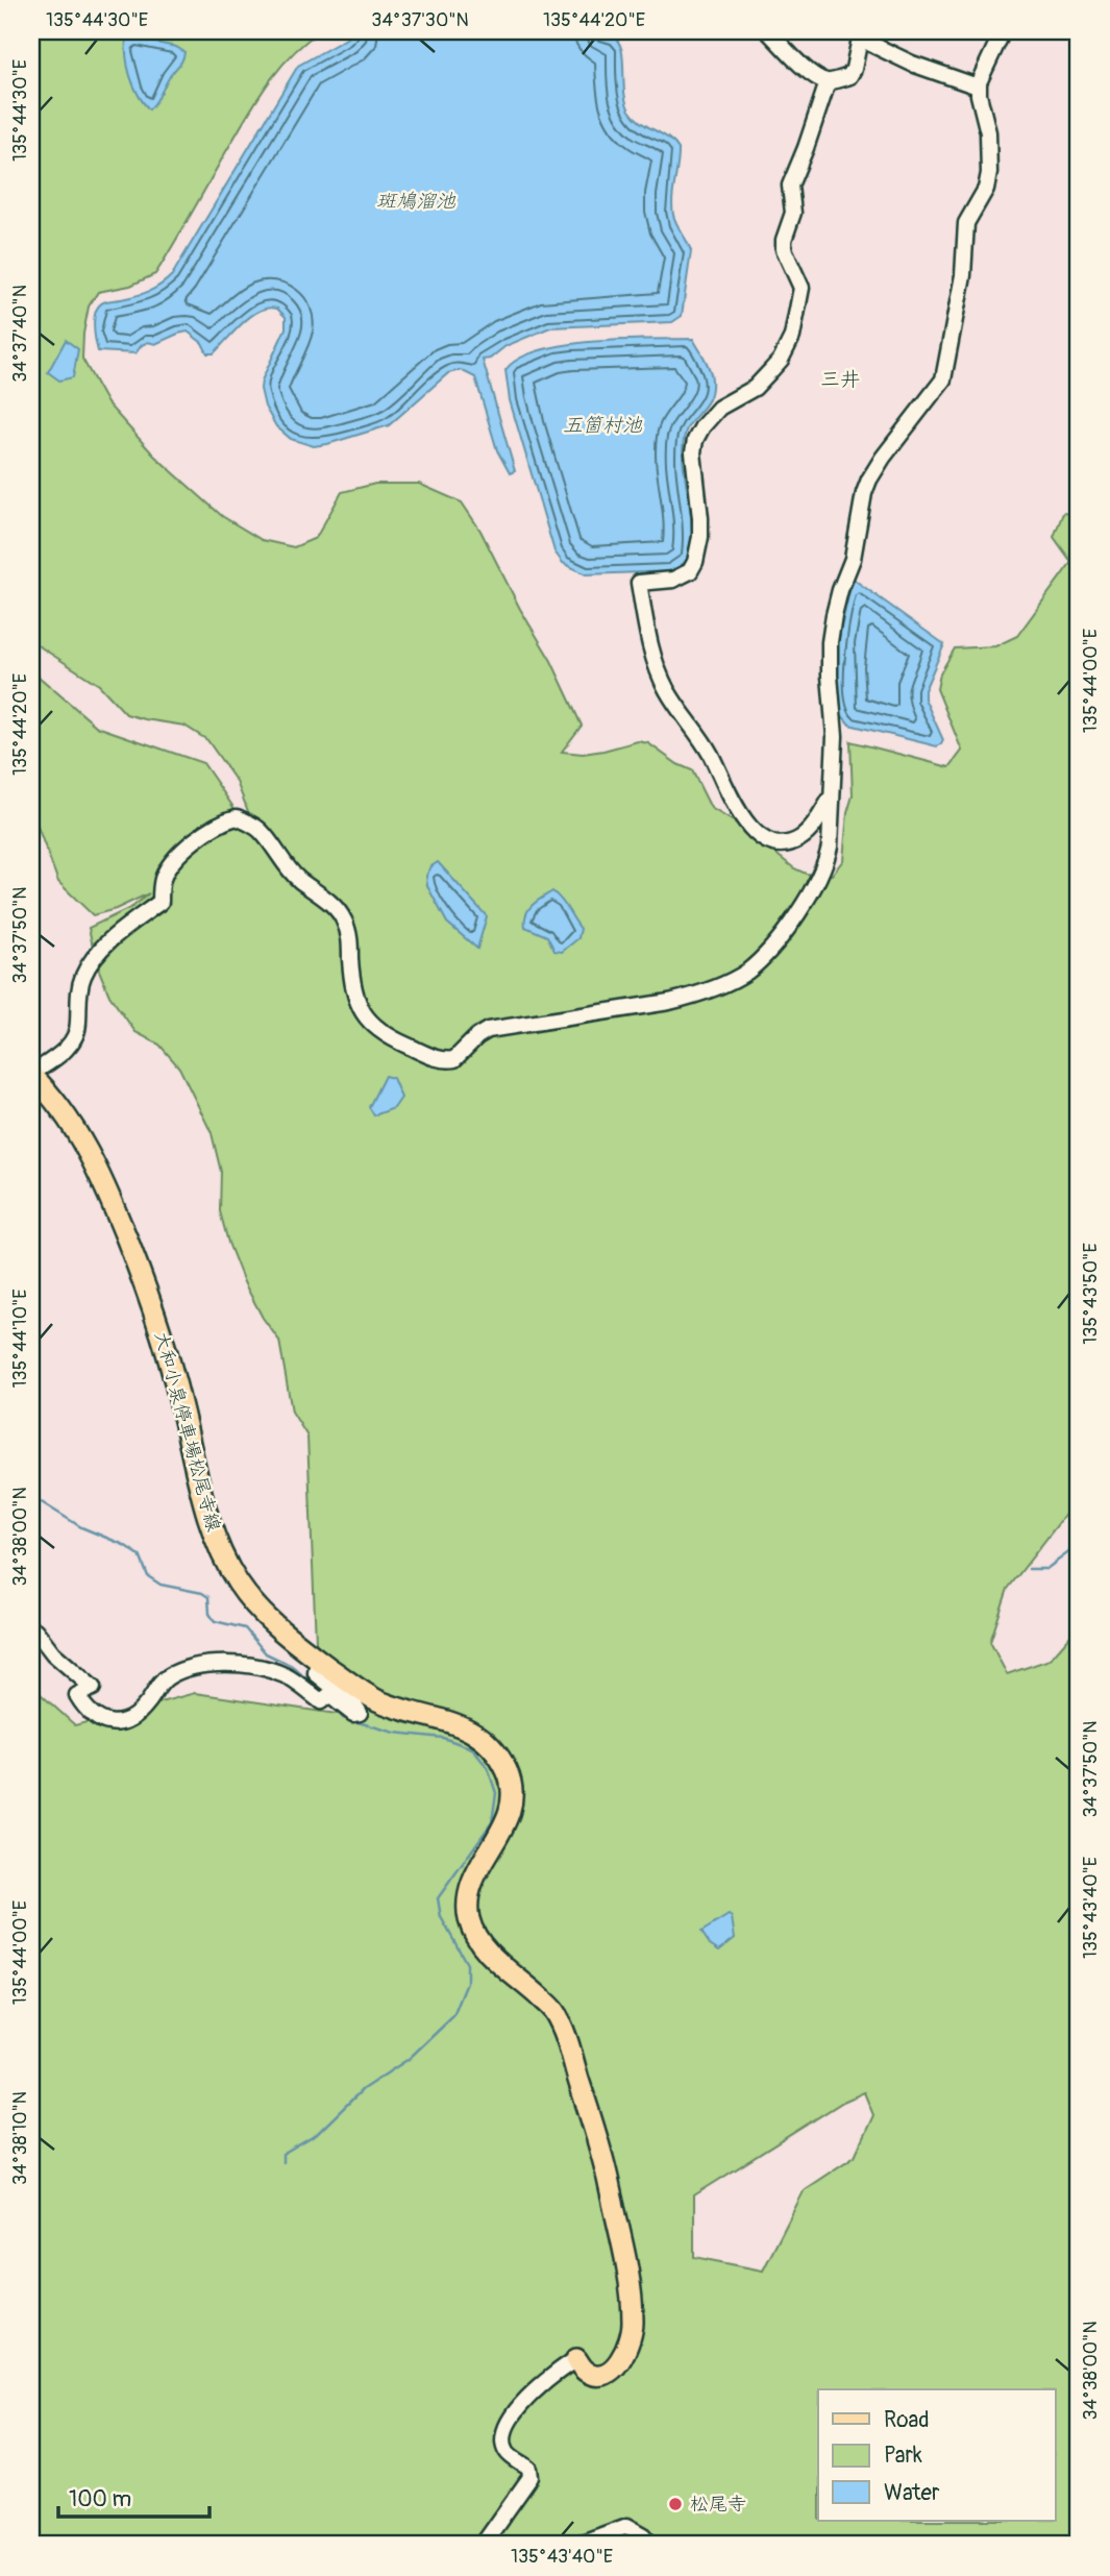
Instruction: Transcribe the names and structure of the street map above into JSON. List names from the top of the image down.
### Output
{
  "streets": {
    "main road": ["大和小泉停車場松尾寺線"]
  },
  "districts": ["三井"],
  "water": ["斑鳩溜池", "五箇村池"],
  "places": ["松尾寺"],
  "legend": ["Road", "Park", "Water"],
  "scale_bar": "100 m",
  "coordinates": [
    "135°44'30\"E",
    "34°37'30\"N",
    "135°44'20\"E",
    "34°37'40\"N",
    "135°44'00\"E",
    "34°37'50\"N",
    "135°43'50\"E",
    "135°44'10\"E",
    "34°38'00\"N",
    "135°43'40\"E",
    "34°38'10\"N"
  ]
}
